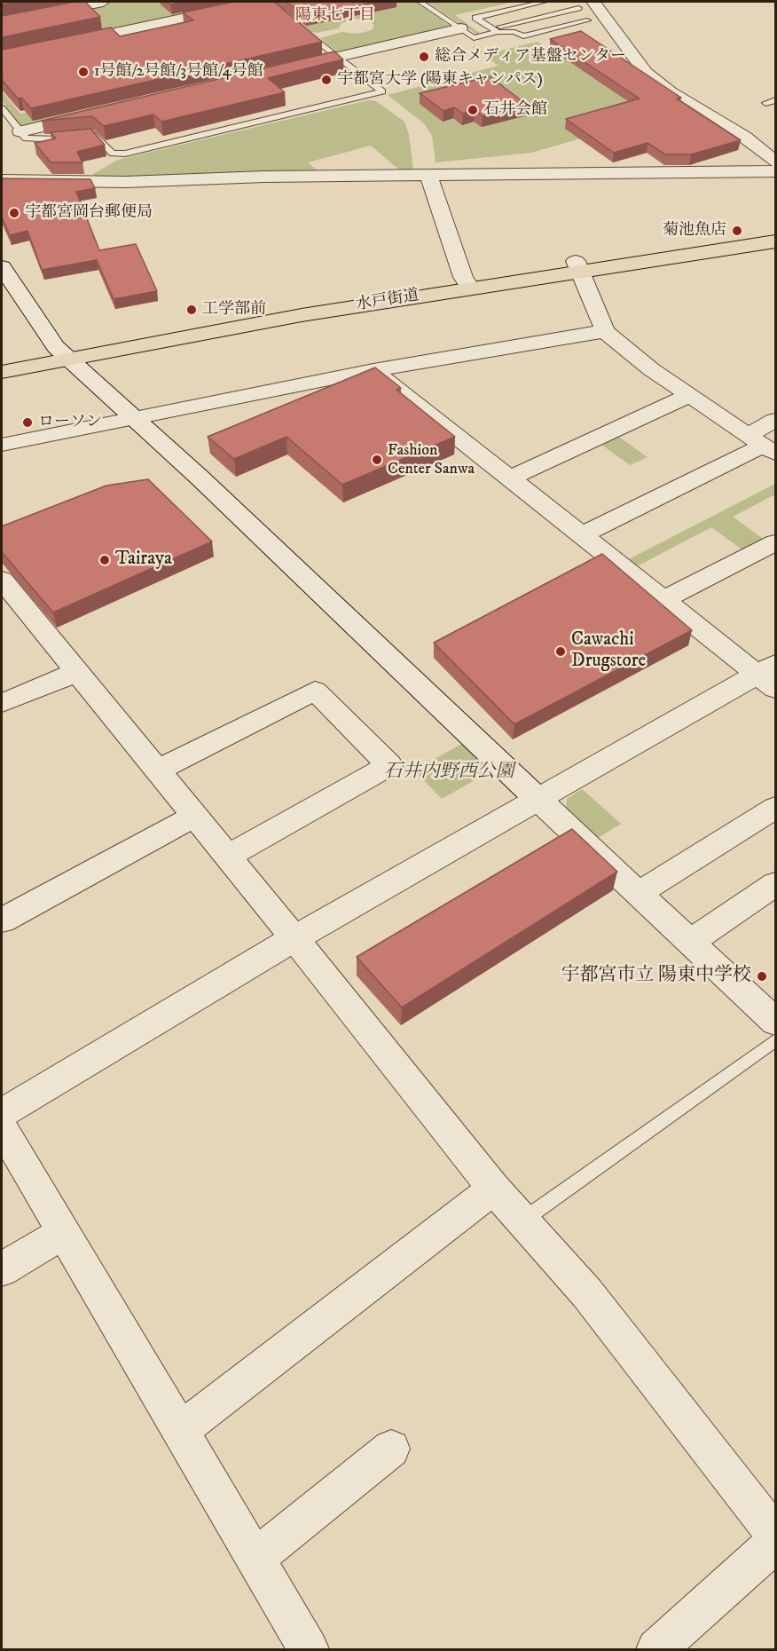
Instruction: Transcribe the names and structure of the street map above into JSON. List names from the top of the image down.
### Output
{
  "streets": {
    "highway": ["水戸街道"]
  },
  "districts": ["陽東七丁目"],
  "parks": ["石井内野西公園"],
  "places": [
    "総合メディア基盤センター",
    "1号館/2号館/3号館/4号館",
    "宇都宮大学 (陽東キャンパス)",
    "石井会館",
    "宇都宮岡台郵便局",
    "菊池魚店",
    "工学部前",
    "ローソン",
    "Fashion Center Sanwa",
    "Tairaya",
    "Cawachi Drugstore",
    "宇都宮市立 陽東中学校"
  ]
}
